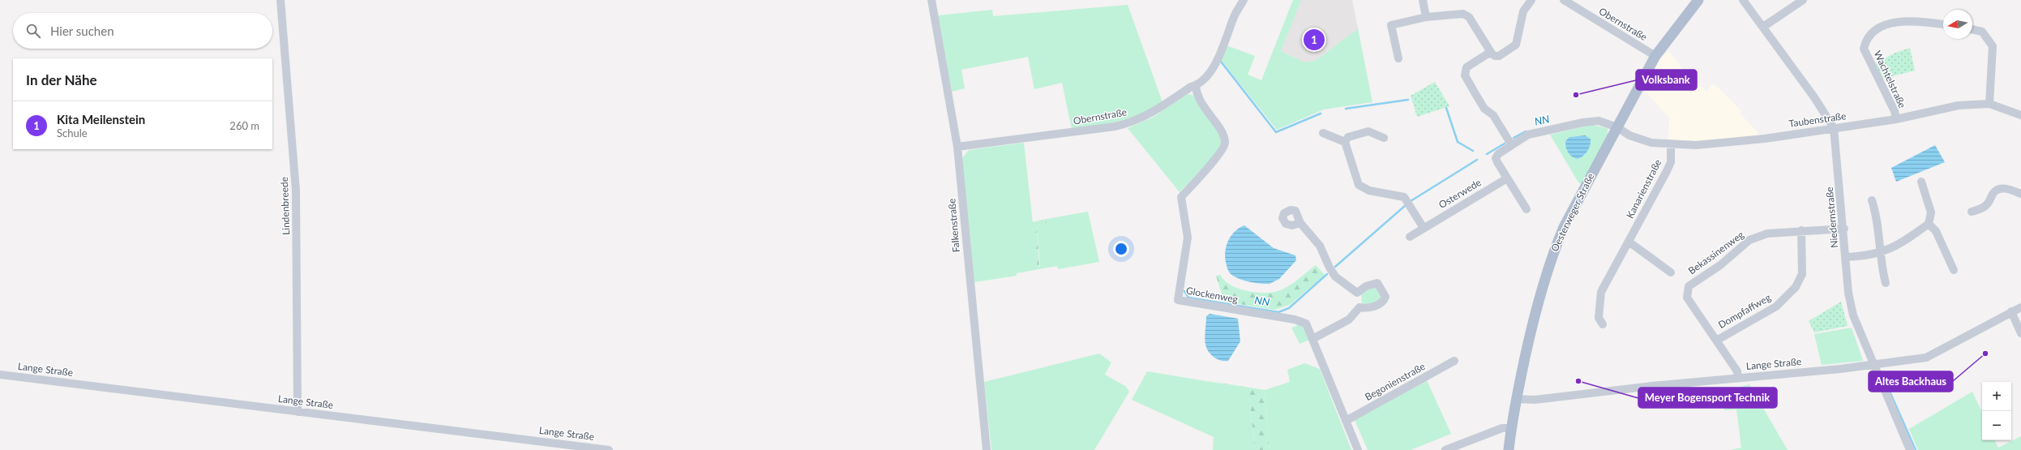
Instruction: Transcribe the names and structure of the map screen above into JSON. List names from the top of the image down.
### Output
{
  "streets": {
    "main road": ["Oesterweger Straße"],
    "street": [
      "Obernstraße",
      "Wachtelstraße",
      "Taubenstraße",
      "Kanarienstraße",
      "Osterwede",
      "Lindenbreede",
      "Niedernstraße",
      "Falkenstraße",
      "Bekassinenweg",
      "Glockenweg",
      "Dompfaffweg",
      "Lange Straße",
      "Begonienstraße"
    ]
  },
  "crossings": [
    ["Obernstraße", "Oesterweger Straße"],
    ["Obernstraße", "Falkenstraße"],
    ["Obernstraße", "Glockenweg"],
    ["Wachtelstraße", "Taubenstraße"],
    ["Taubenstraße", "Kanarienstraße"],
    ["Taubenstraße", "Oesterweger Straße"],
    ["Taubenstraße", "Niedernstraße"],
    ["Lindenbreede", "Lange Straße"],
    ["Oesterweger Straße", "Lange Straße"],
    ["Niedernstraße", "Bekassinenweg"],
    ["Niedernstraße", "Lange Straße"],
    ["Bekassinenweg", "Dompfaffweg"],
    ["Bekassinenweg", "Lange Straße"],
    ["Glockenweg", "Begonienstraße"]
  ],
  "water": ["NN"],
  "places": ["Volksbank", "Altes Backhaus", "Meyer Bogensport Technik"],
  "north": "left",
  "page": {
    "search": "Hier suchen",
    "pins": "1",
    "heading": "In der Nähe",
    "list": [
      {
        "mark": "1",
        "name": "Kita Meilenstein",
        "note": "Schule",
        "value": "260 m"
      }
    ],
    "map_buttons": ["+", "−"]
  }
}
